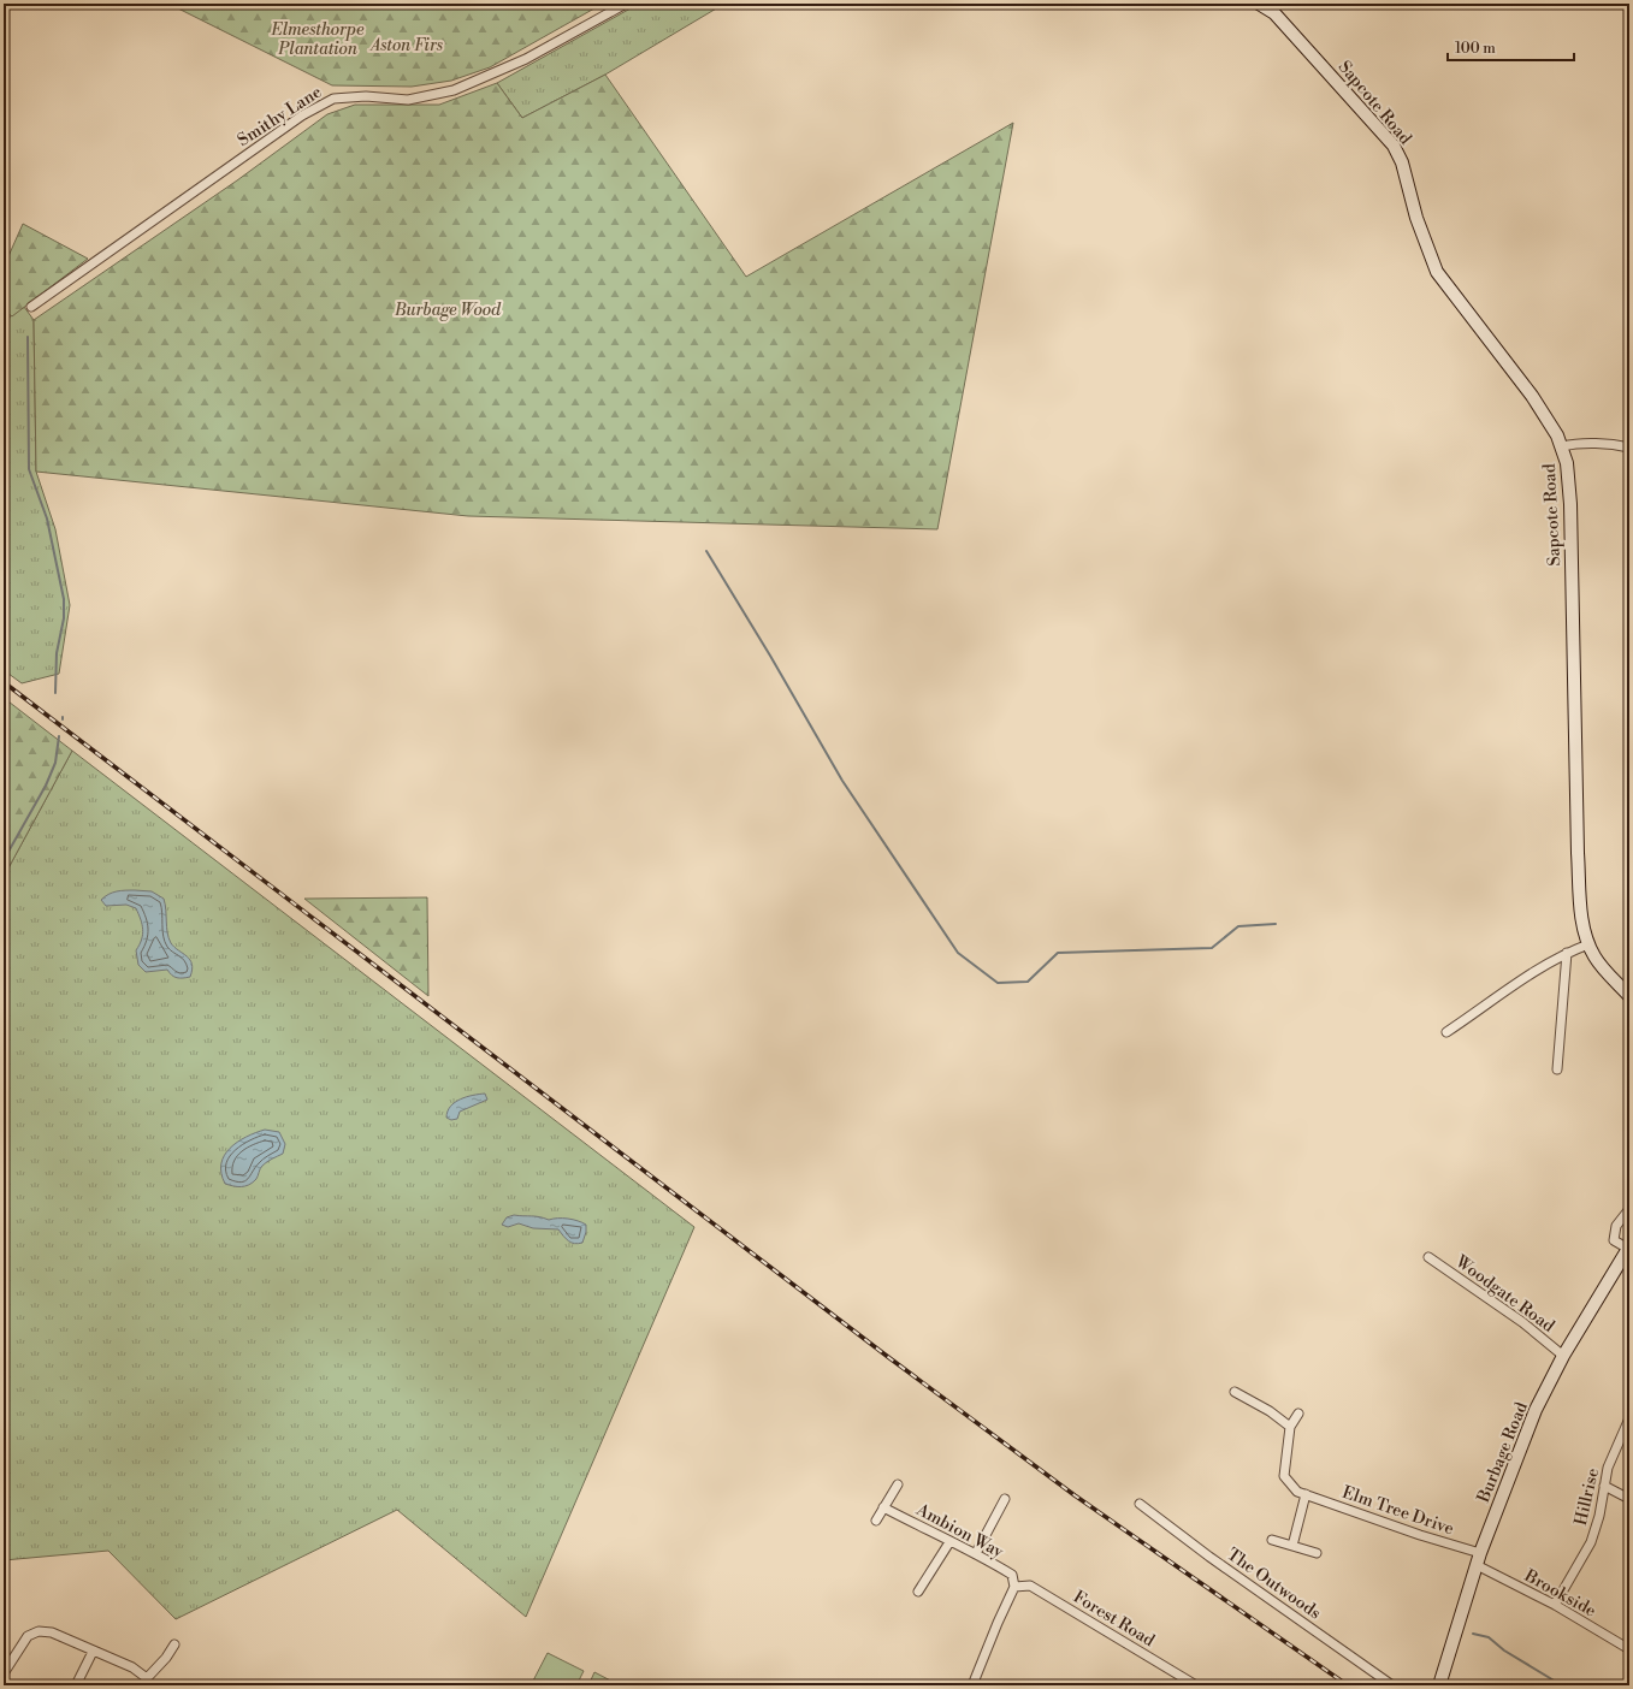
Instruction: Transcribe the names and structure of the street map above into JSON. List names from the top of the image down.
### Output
{
  "streets": {
    "main road": ["Sapcote Road", "Burbage Road"],
    "street": [
      "Smithy Lane",
      "Woodgate Road",
      "Hillrise",
      "Elm Tree Drive",
      "Ambion Way",
      "The Outwoods",
      "Brookside",
      "Forest Road"
    ]
  },
  "crossings": [
    ["Woodgate Road", "Burbage Road"],
    ["Burbage Road", "Elm Tree Drive"],
    ["Burbage Road", "Brookside"],
    ["Hillrise", "Brookside"],
    ["Elm Tree Drive", "Brookside"],
    ["Ambion Way", "Forest Road"]
  ],
  "parks": ["Elmesthorpe Plantation", "Aston Firs", "Burbage Wood"],
  "scale_bar": "100 m"
}
